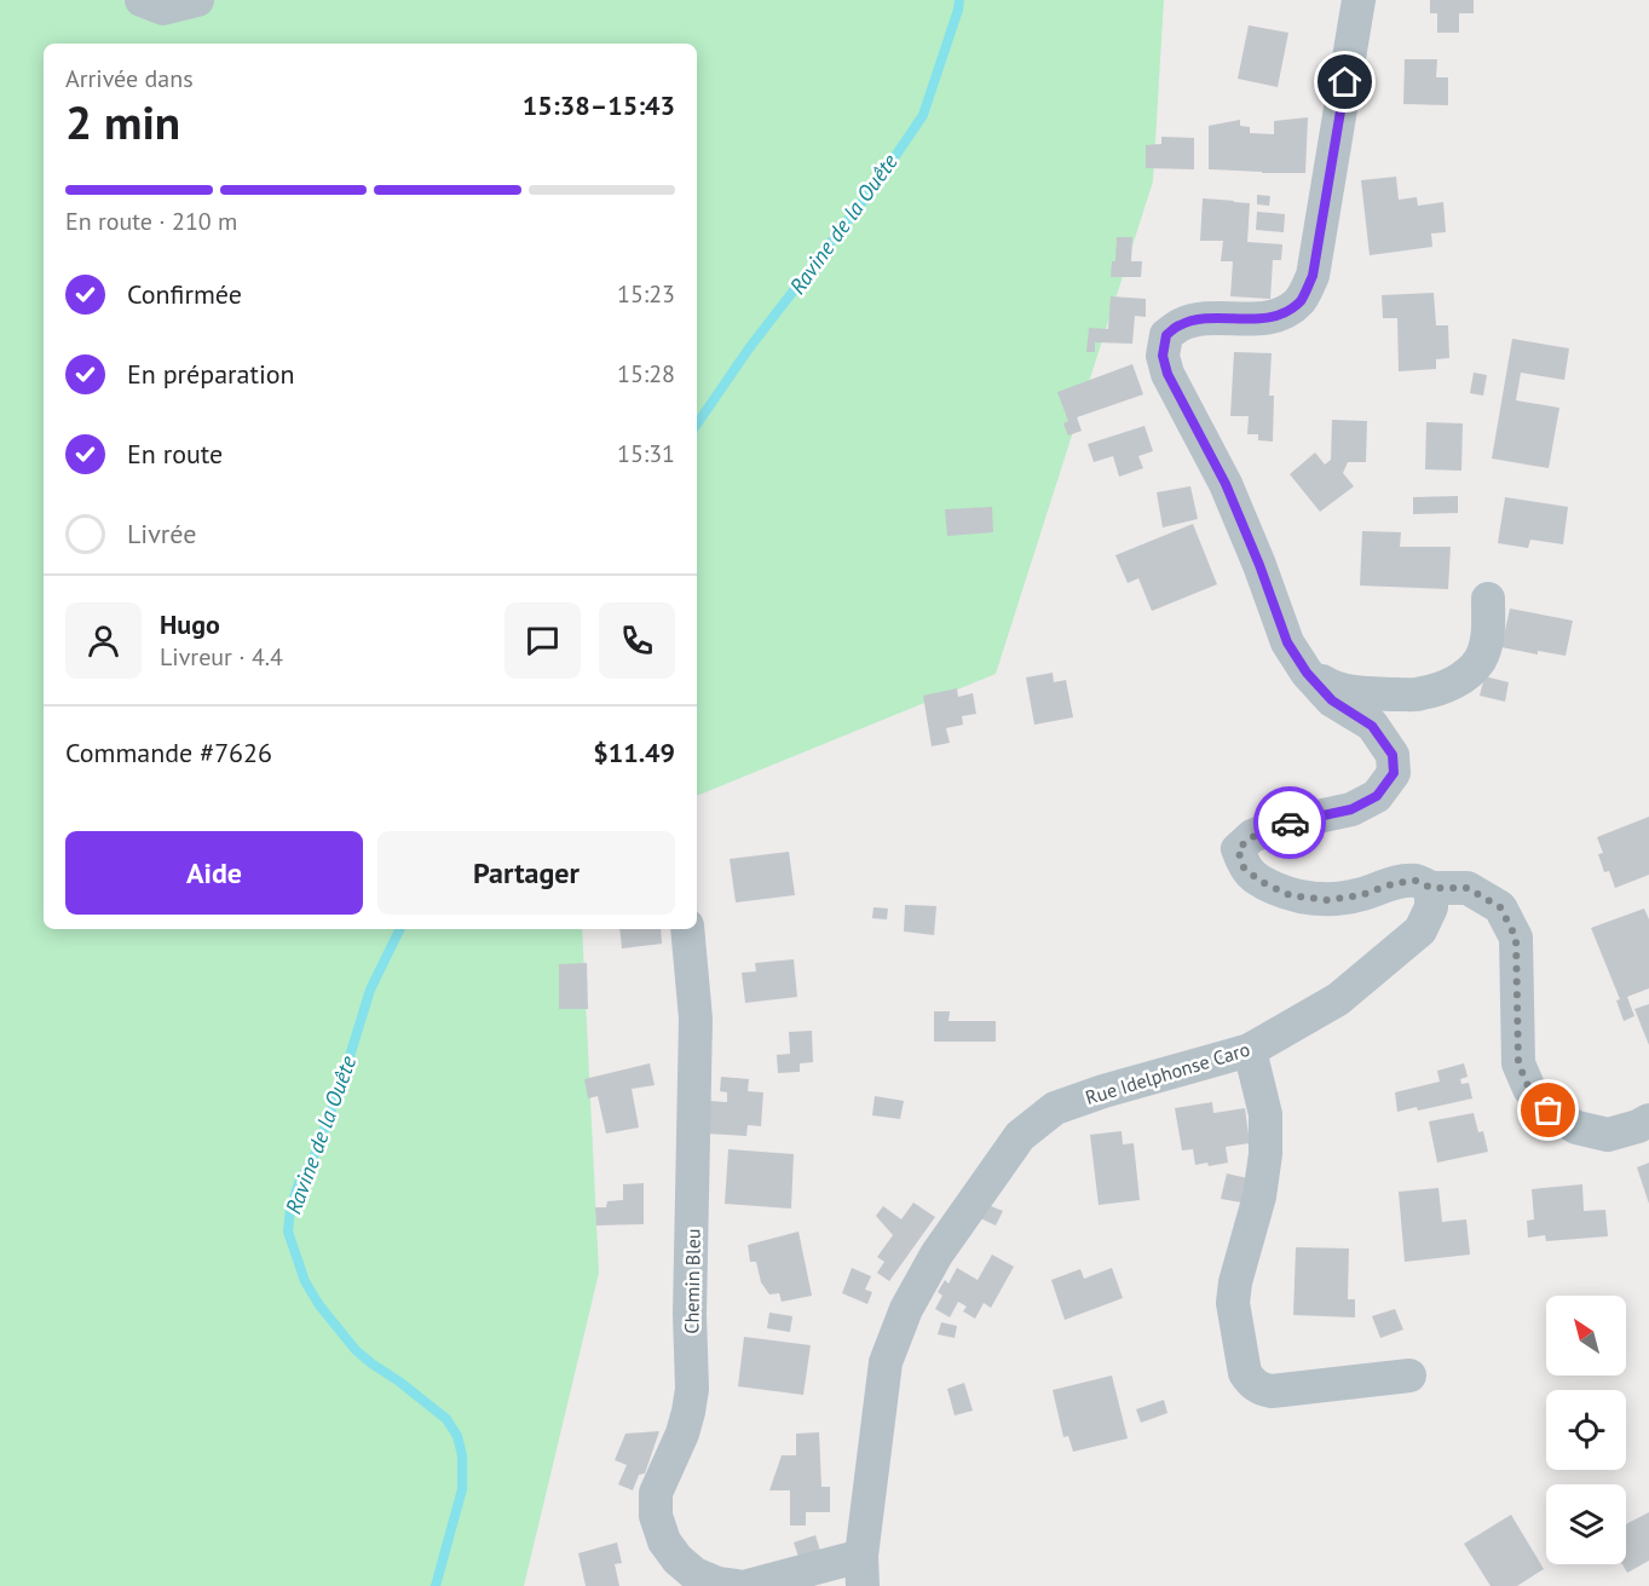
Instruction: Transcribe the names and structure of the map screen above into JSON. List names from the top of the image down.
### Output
{
  "streets": {
    "street": ["Rue Idelphonse Caro", "Chemin Bleu"]
  },
  "water": ["Ravine de la Ouête"],
  "north": "top left",
  "page": {
    "heading": ["2 min", "Arrivée dans", "15:38–15:43"],
    "panel": [
      "Hugo",
      "Livreur · 4.4",
      "Commande #7626",
      "$11.49"
    ],
    "bar": "En route · 210 m",
    "list": [
      ["Confirmée", "15:23"],
      ["En préparation", "15:28"],
      ["En route", "15:31"],
      "Livrée"
    ],
    "buttons": ["Aide", "Partager"]
  }
}
